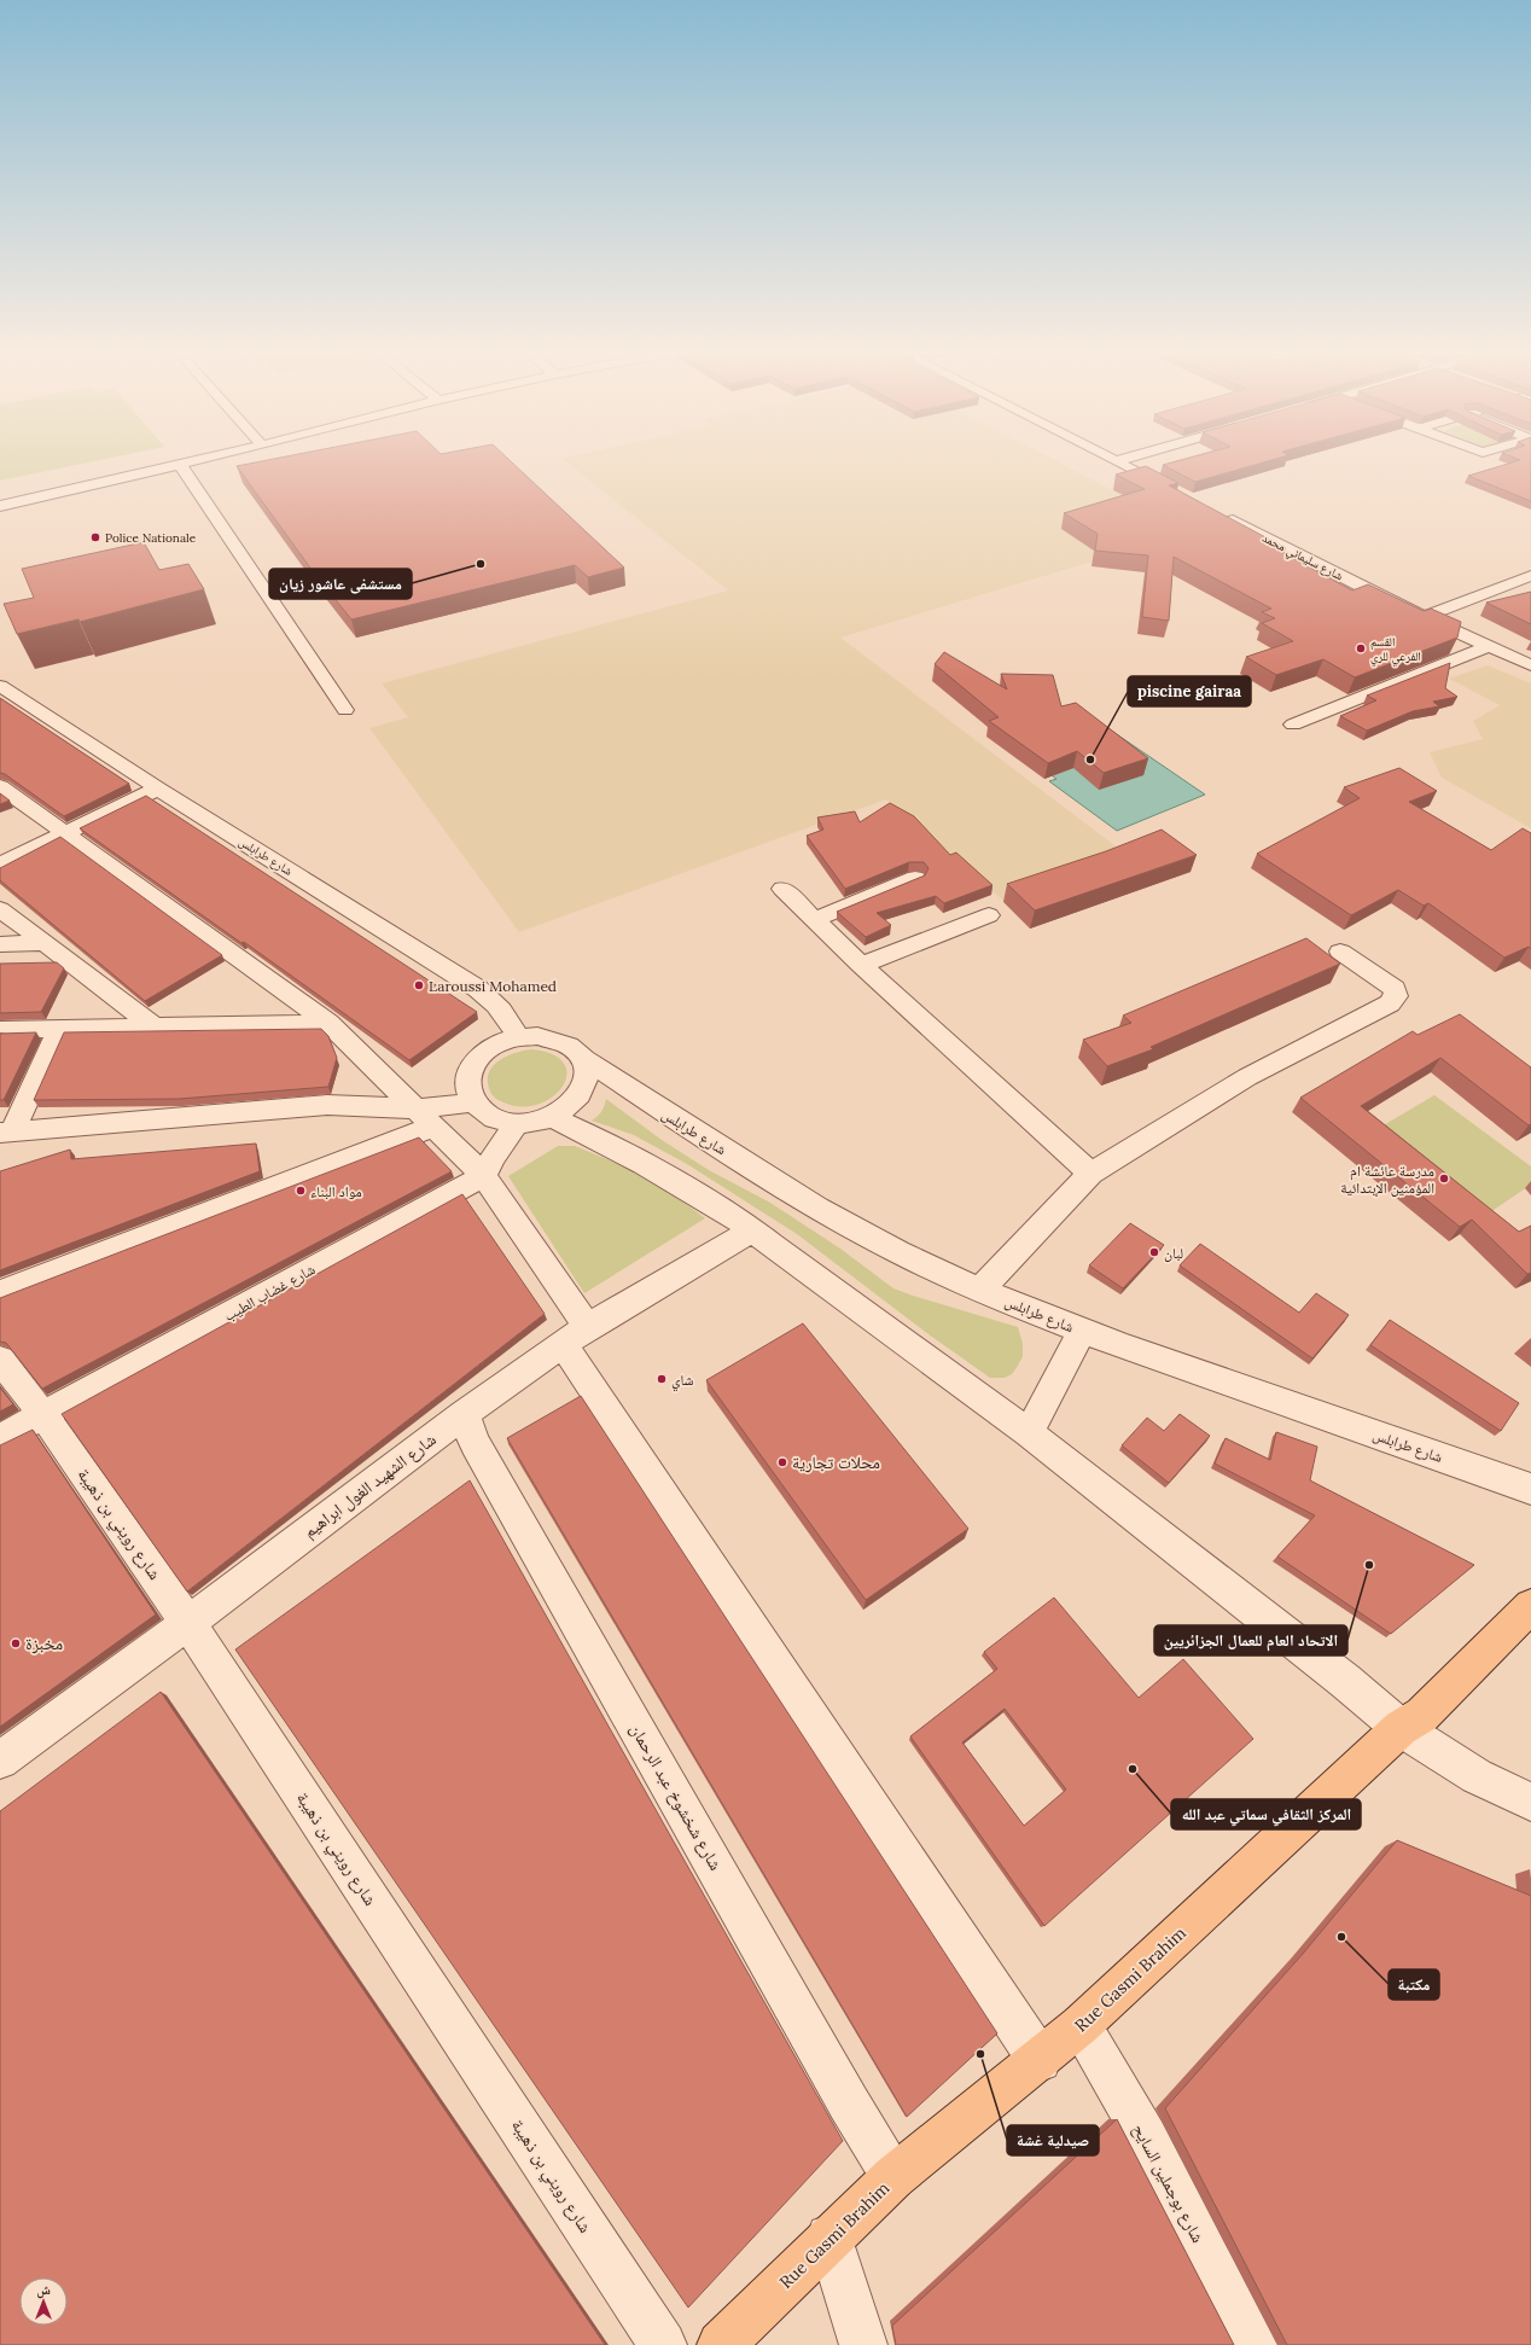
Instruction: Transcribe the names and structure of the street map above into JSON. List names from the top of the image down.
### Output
{
  "streets": {
    "main road": ["Rue Gasmi Brahim"],
    "street": [
      "شارع سليماني محمد",
      "شارع طرابلس",
      "شارع غضاب الطيب",
      "شارع الشهيد الغول ابراهيم",
      "شارع رويني بن ذهيبة",
      "شارع شخشوخ عبد الرحمان",
      "شارع بوجملين السايح"
    ]
  },
  "crossings": [
    ["شارع غضاب الطيب", "شارع رويني بن ذهيبة"],
    ["شارع الشهيد الغول ابراهيم", "شارع رويني بن ذهيبة"],
    ["شارع الشهيد الغول ابراهيم", "شارع شخشوخ عبد الرحمان"],
    ["شارع شخشوخ عبد الرحمان", "Rue Gasmi Brahim"],
    ["Rue Gasmi Brahim", "شارع بوجملين السايح"]
  ],
  "places": [
    "Police Nationale",
    "مستشفى عاشور زيان",
    "القسم الفرعي للري",
    "piscine gairaa",
    "Laroussi Mohamed",
    "مدرسة عائشة ام المؤمنين الإبتدائية",
    "مواد البناء",
    "لبان",
    "شاي",
    "محلات تجارية",
    "الاتحاد العام للعمال الجزائريين",
    "مخبزة",
    "المركز الثقافي سماتي عبد الله",
    "مكتبة",
    "صيدلية غشة"
  ],
  "north": "top"
}
